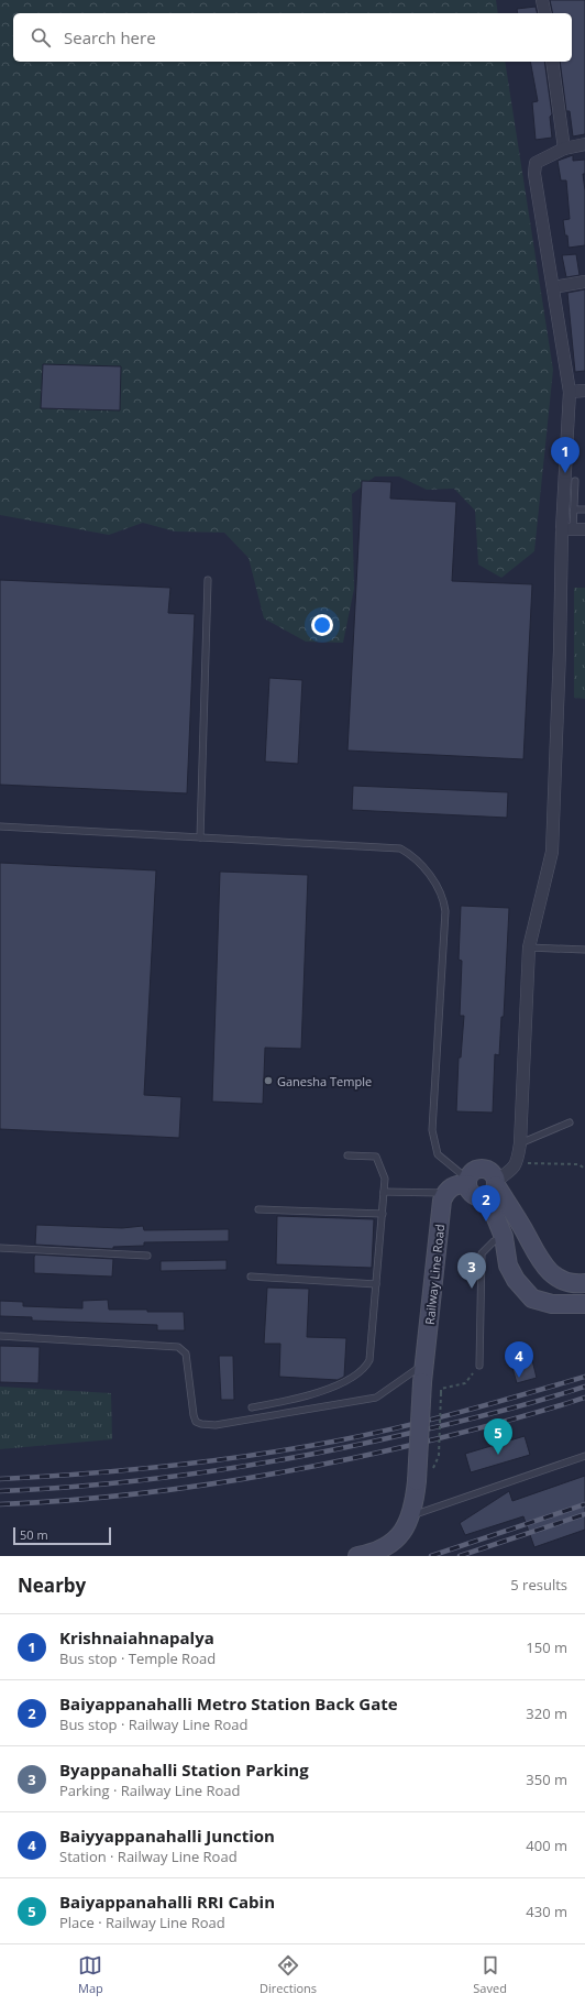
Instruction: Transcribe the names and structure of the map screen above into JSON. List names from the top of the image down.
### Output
{
  "streets": {
    "main road": ["Railway Line Road"]
  },
  "places": ["Ganesha Temple"],
  "scale_bar": "50 m",
  "page": {
    "search": "Search here",
    "pins": [
      "1",
      "2",
      "3",
      "4",
      "5"
    ],
    "scale": "50 m",
    "heading": ["Nearby", "5 results"],
    "list": [
      {
        "mark": "1",
        "name": "Krishnaiahnapalya",
        "note": "Bus stop · Temple Road",
        "value": "150 m"
      },
      {
        "mark": "2",
        "name": "Baiyappanahalli Metro Station Back Gate",
        "note": "Bus stop · Railway Line Road",
        "value": "320 m"
      },
      {
        "mark": "3",
        "name": "Byappanahalli Station Parking",
        "note": "Parking · Railway Line Road",
        "value": "350 m"
      },
      {
        "mark": "4",
        "name": "Baiyyappanahalli Junction",
        "note": "Station · Railway Line Road",
        "value": "400 m"
      },
      {
        "mark": "5",
        "name": "Baiyappanahalli RRI Cabin",
        "note": "Place · Railway Line Road",
        "value": "430 m"
      }
    ],
    "nav": ["Map", "Directions", "Saved"]
  }
}
